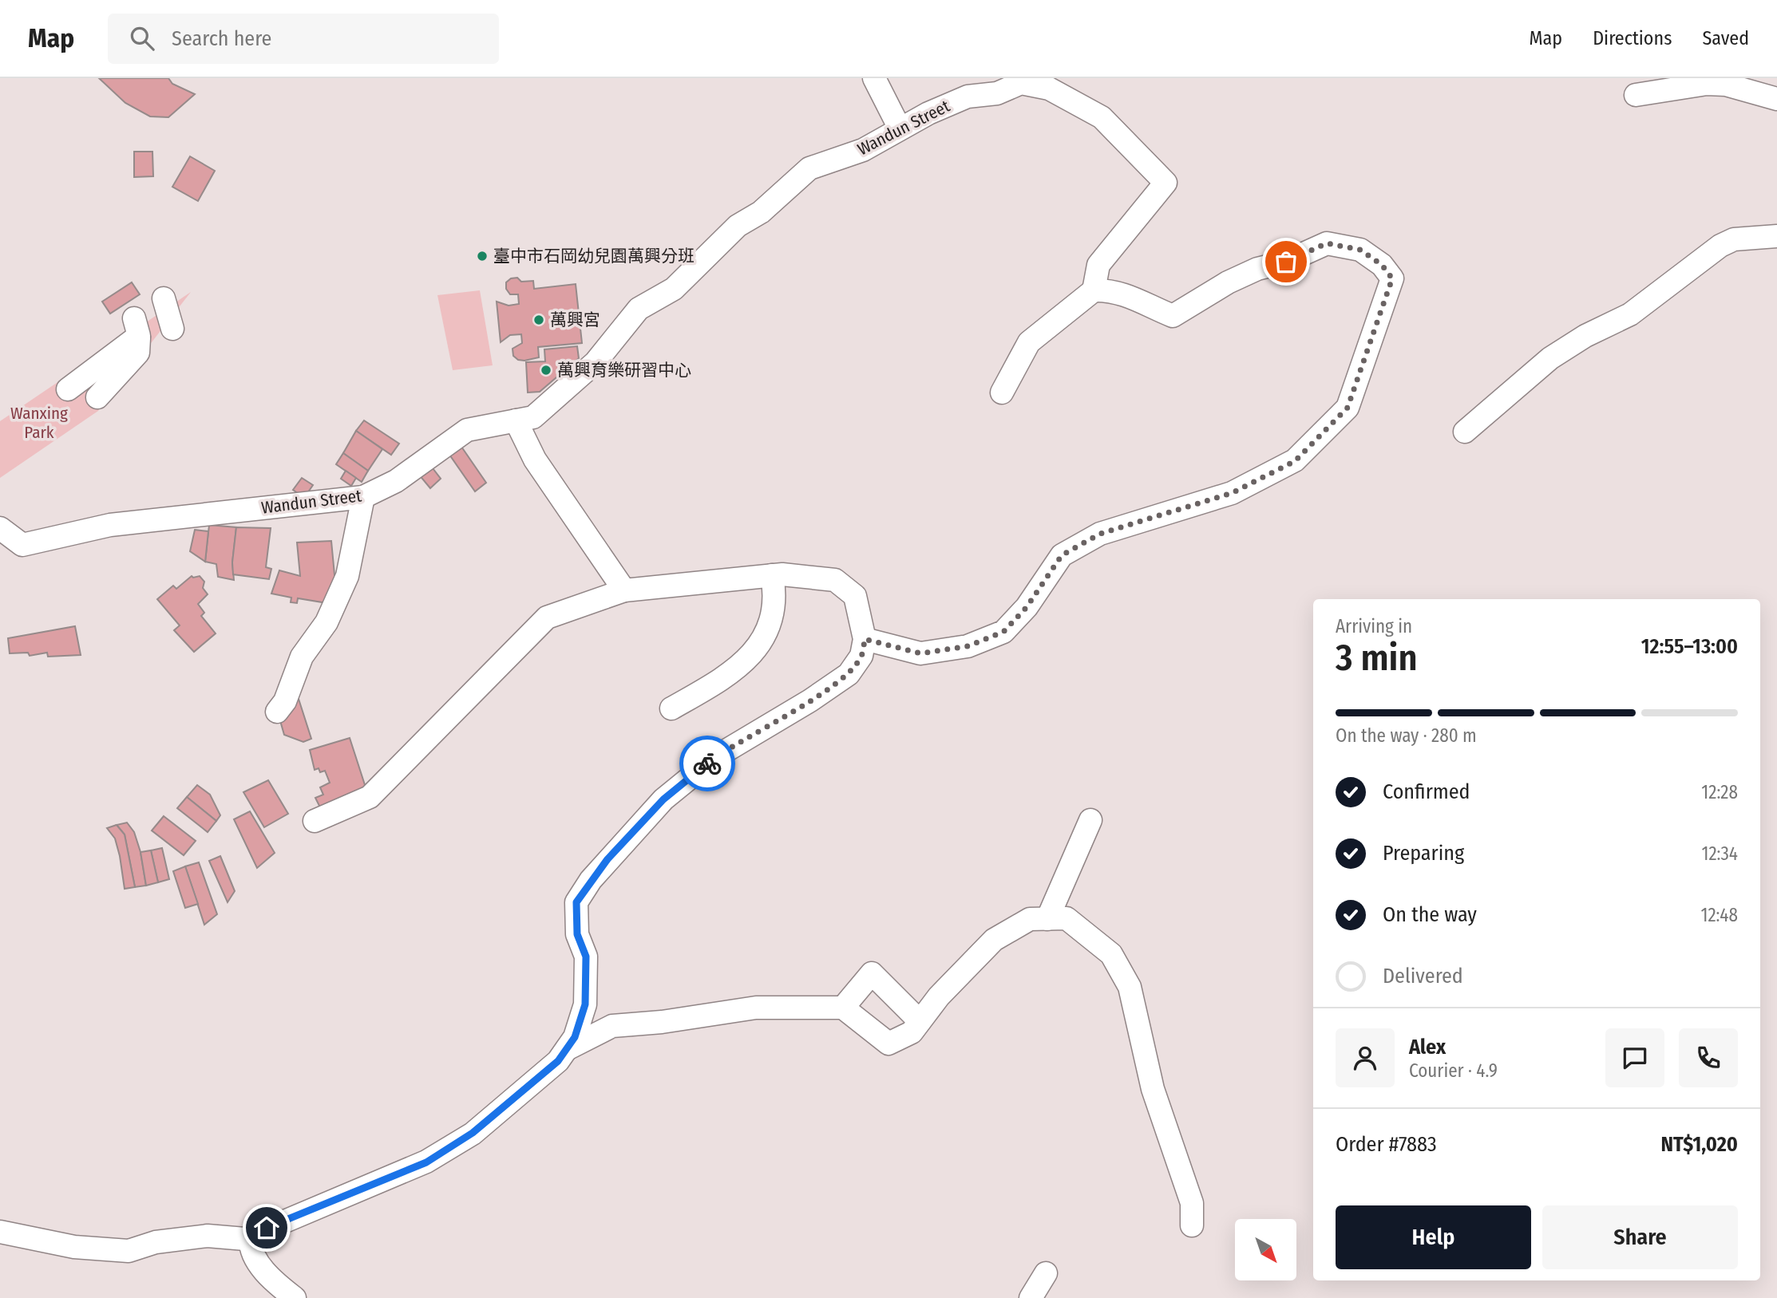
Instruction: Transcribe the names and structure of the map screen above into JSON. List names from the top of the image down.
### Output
{
  "streets": {
    "street": ["Wandun Street"]
  },
  "parks": ["Wanxing Park"],
  "places": ["臺中市石岡幼兒園萬興分班", "萬興宮", "萬興育樂研習中心"],
  "north": "bottom right",
  "page": {
    "header": "Map",
    "search": "Search here",
    "nav": ["Map", "Directions", "Saved"],
    "heading": ["3 min", "Arriving in", "12:55–13:00"],
    "panel": [
      "Alex",
      "Courier · 4.9",
      "Order #7883",
      "NT$1,020"
    ],
    "bar": "On the way · 280 m",
    "list": [
      ["Confirmed", "12:28"],
      ["Preparing", "12:34"],
      ["On the way", "12:48"],
      "Delivered"
    ],
    "buttons": ["Help", "Share"]
  }
}
